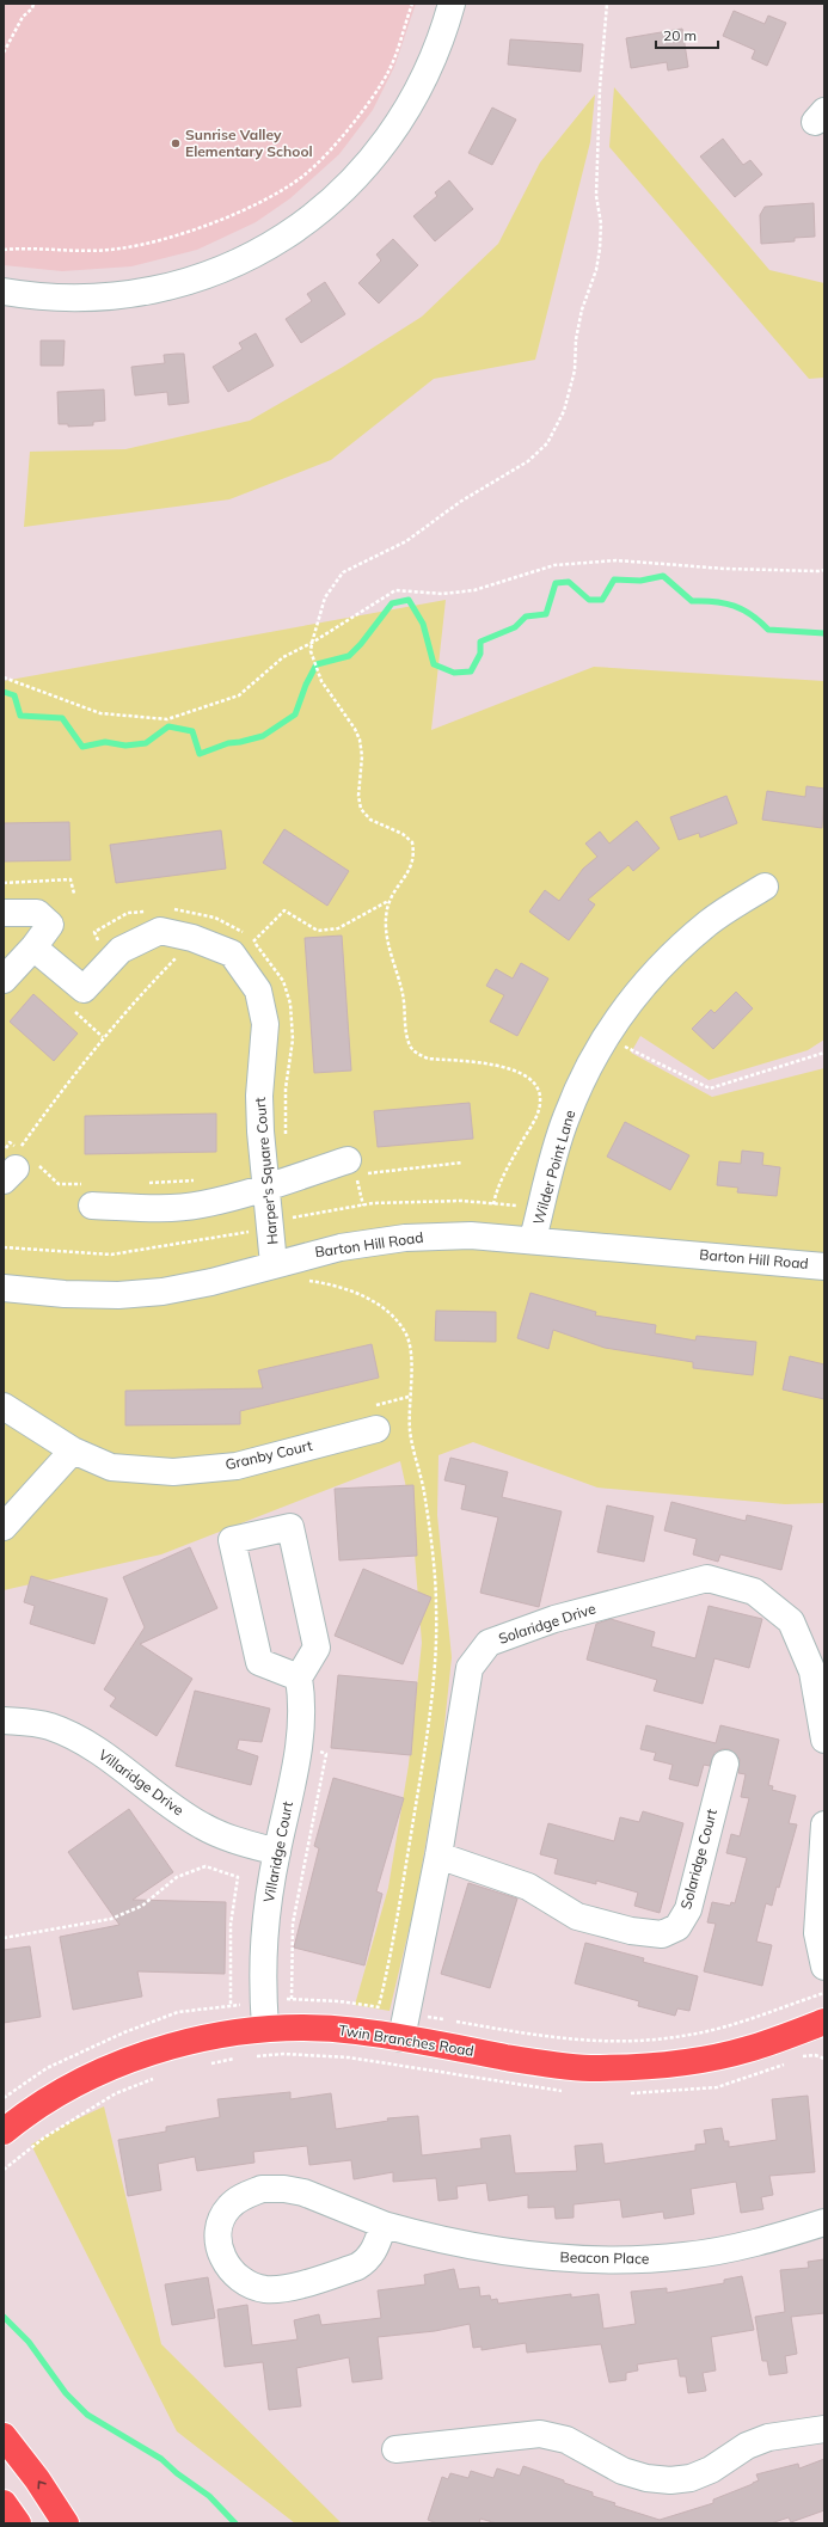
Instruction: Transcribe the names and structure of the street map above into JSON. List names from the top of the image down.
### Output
{
  "streets": {
    "main road": ["Twin Branches Road"],
    "street": [
      "Wilder Point Lane",
      "Harper's Square Court",
      "Barton Hill Road",
      "Granby Court",
      "Solaridge Drive",
      "Villaridge Drive",
      "Villaridge Court",
      "Solaridge Court",
      "Beacon Place"
    ]
  },
  "crossings": [
    ["Wilder Point Lane", "Barton Hill Road"],
    ["Harper's Square Court", "Barton Hill Road"],
    ["Solaridge Drive", "Solaridge Court"],
    ["Solaridge Drive", "Twin Branches Road"],
    ["Villaridge Drive", "Villaridge Court"],
    ["Villaridge Court", "Twin Branches Road"]
  ],
  "places": ["Sunrise Valley Elementary School"],
  "scale_bar": "20 m"
}
